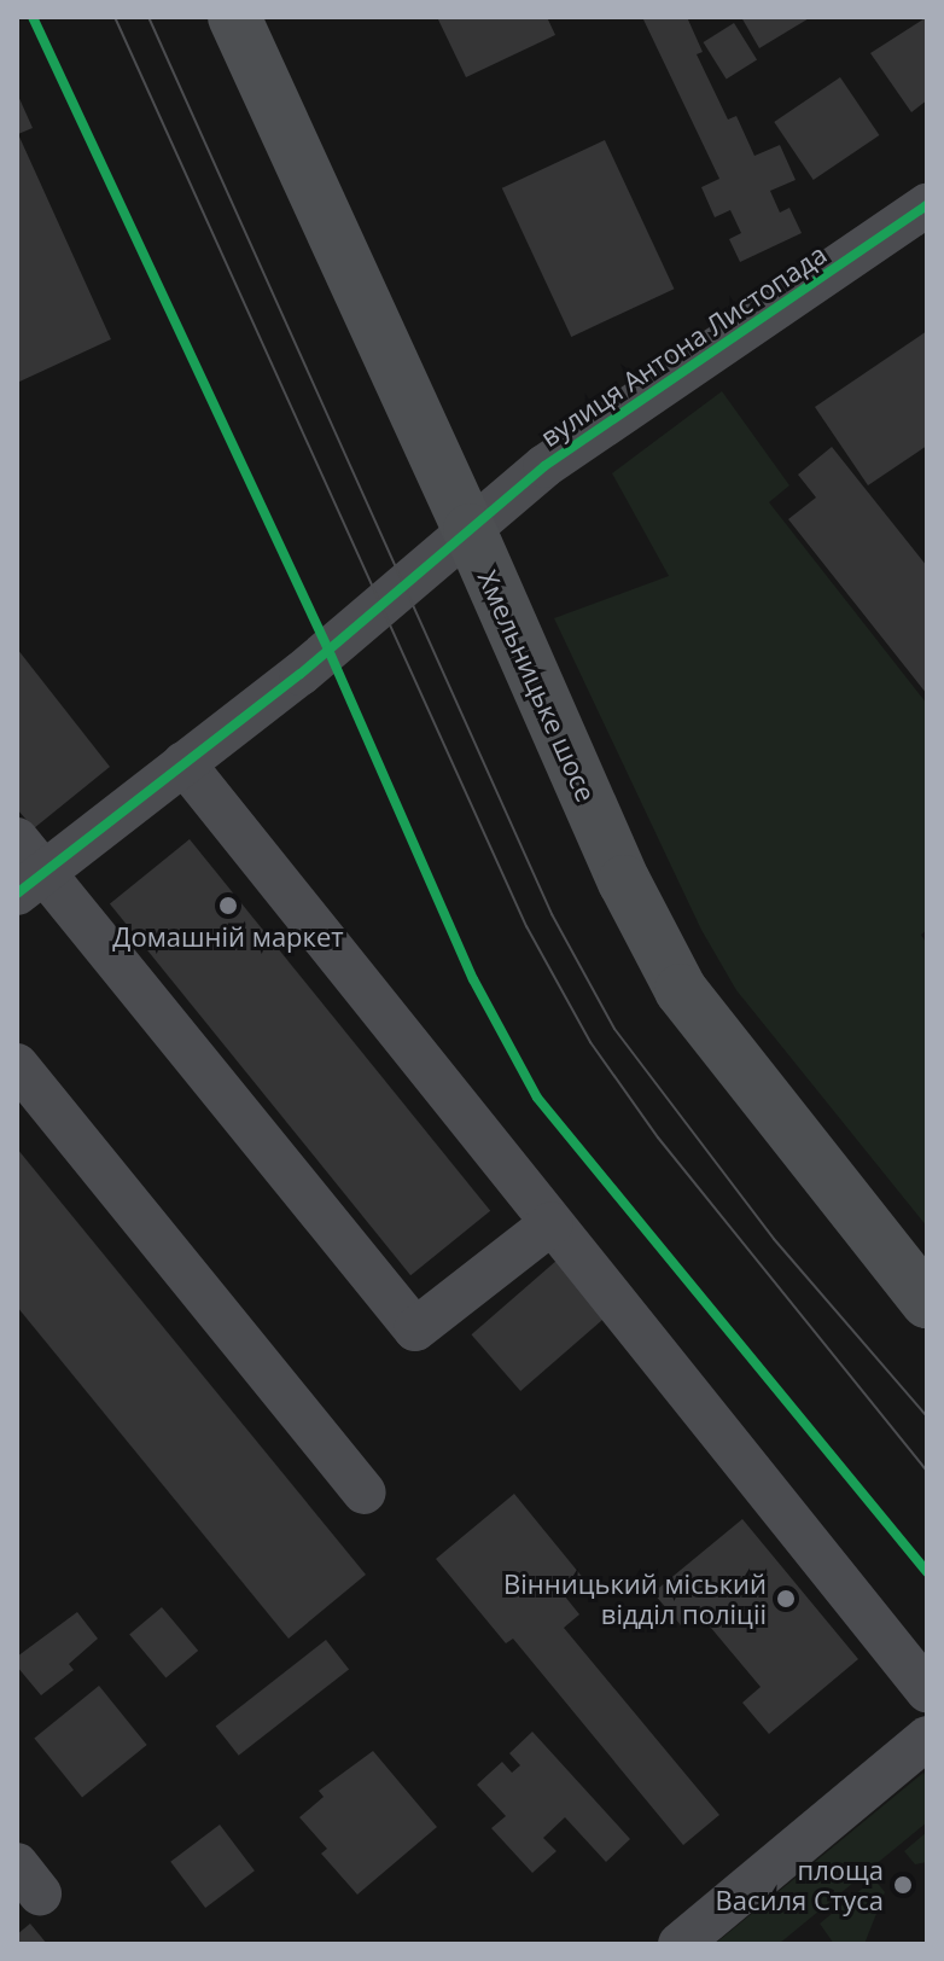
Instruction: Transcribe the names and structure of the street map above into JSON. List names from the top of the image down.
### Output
{
  "streets": {
    "main road": ["Хмельницьке шосе"],
    "street": ["вулиця Антона Листопада"]
  },
  "crossings": [
    ["вулиця Антона Листопада", "Хмельницьке шосе"]
  ],
  "places": ["Домашній маркет", "Вінницький міський відділ поліціі", "площа Василя Стуса"]
}
